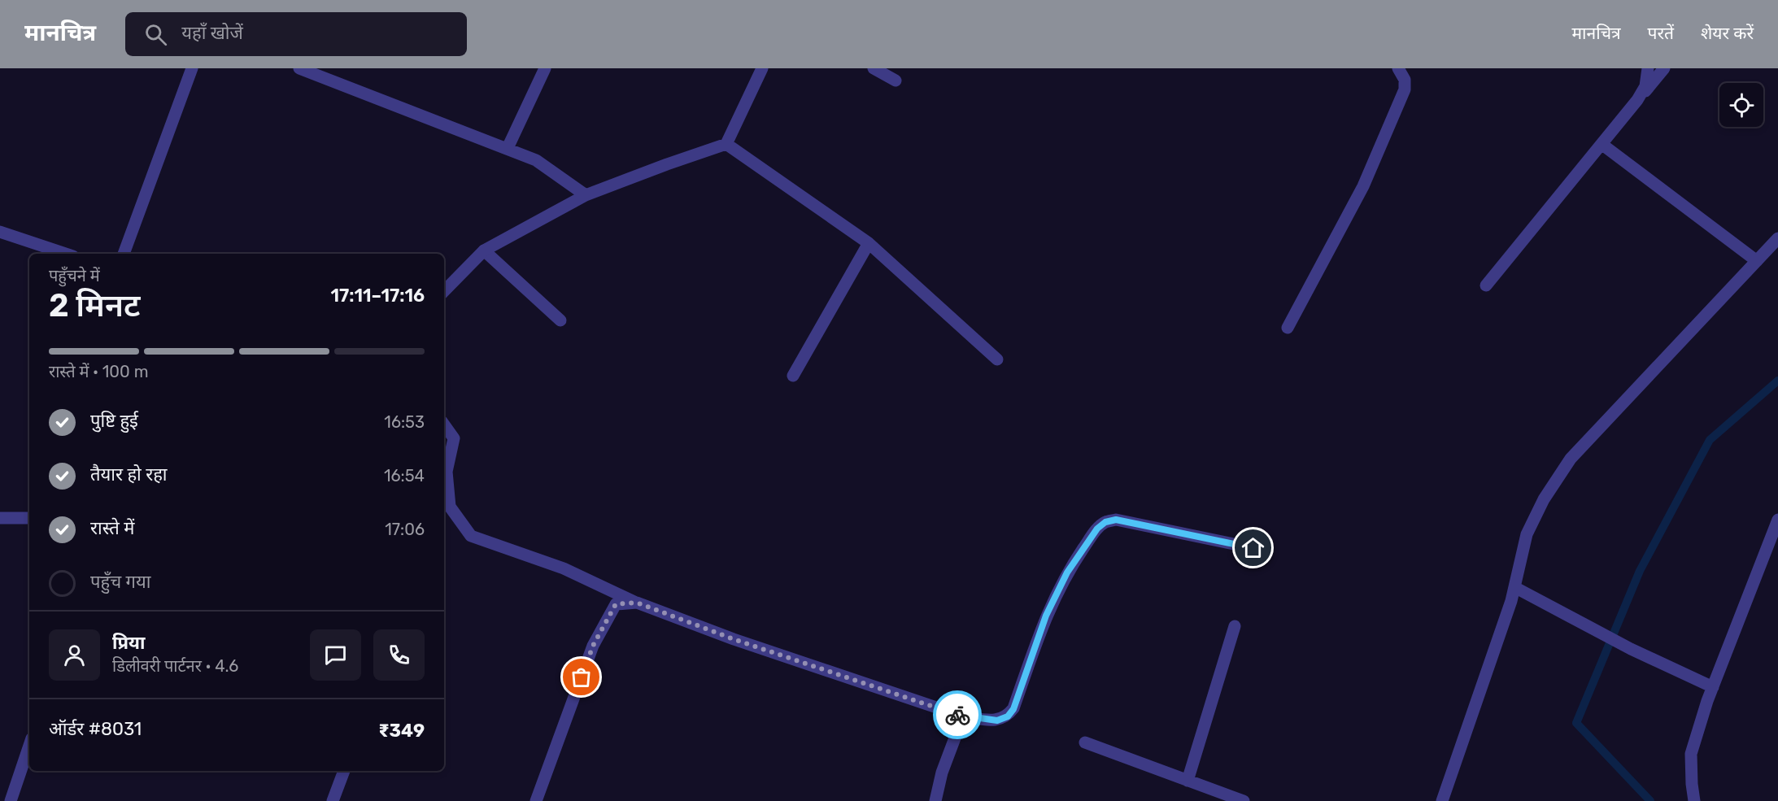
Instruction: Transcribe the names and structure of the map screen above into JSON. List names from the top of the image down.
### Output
{
  "page": {
    "header": "मानचित्र",
    "search": "यहाँ खोजें",
    "nav": ["मानचित्र", "परतें", "शेयर करें"],
    "heading": ["2 मिनट", "पहुँचने में", "17:11–17:16"],
    "panel": [
      "प्रिया",
      "डिलीवरी पार्टनर · 4.6",
      "ऑर्डर #8031",
      "₹349"
    ],
    "bar": "रास्ते में · 100 m",
    "list": [
      ["पुष्टि हुई", "16:53"],
      ["तैयार हो रहा", "16:54"],
      ["रास्ते में", "17:06"],
      "पहुँच गया"
    ]
  }
}
